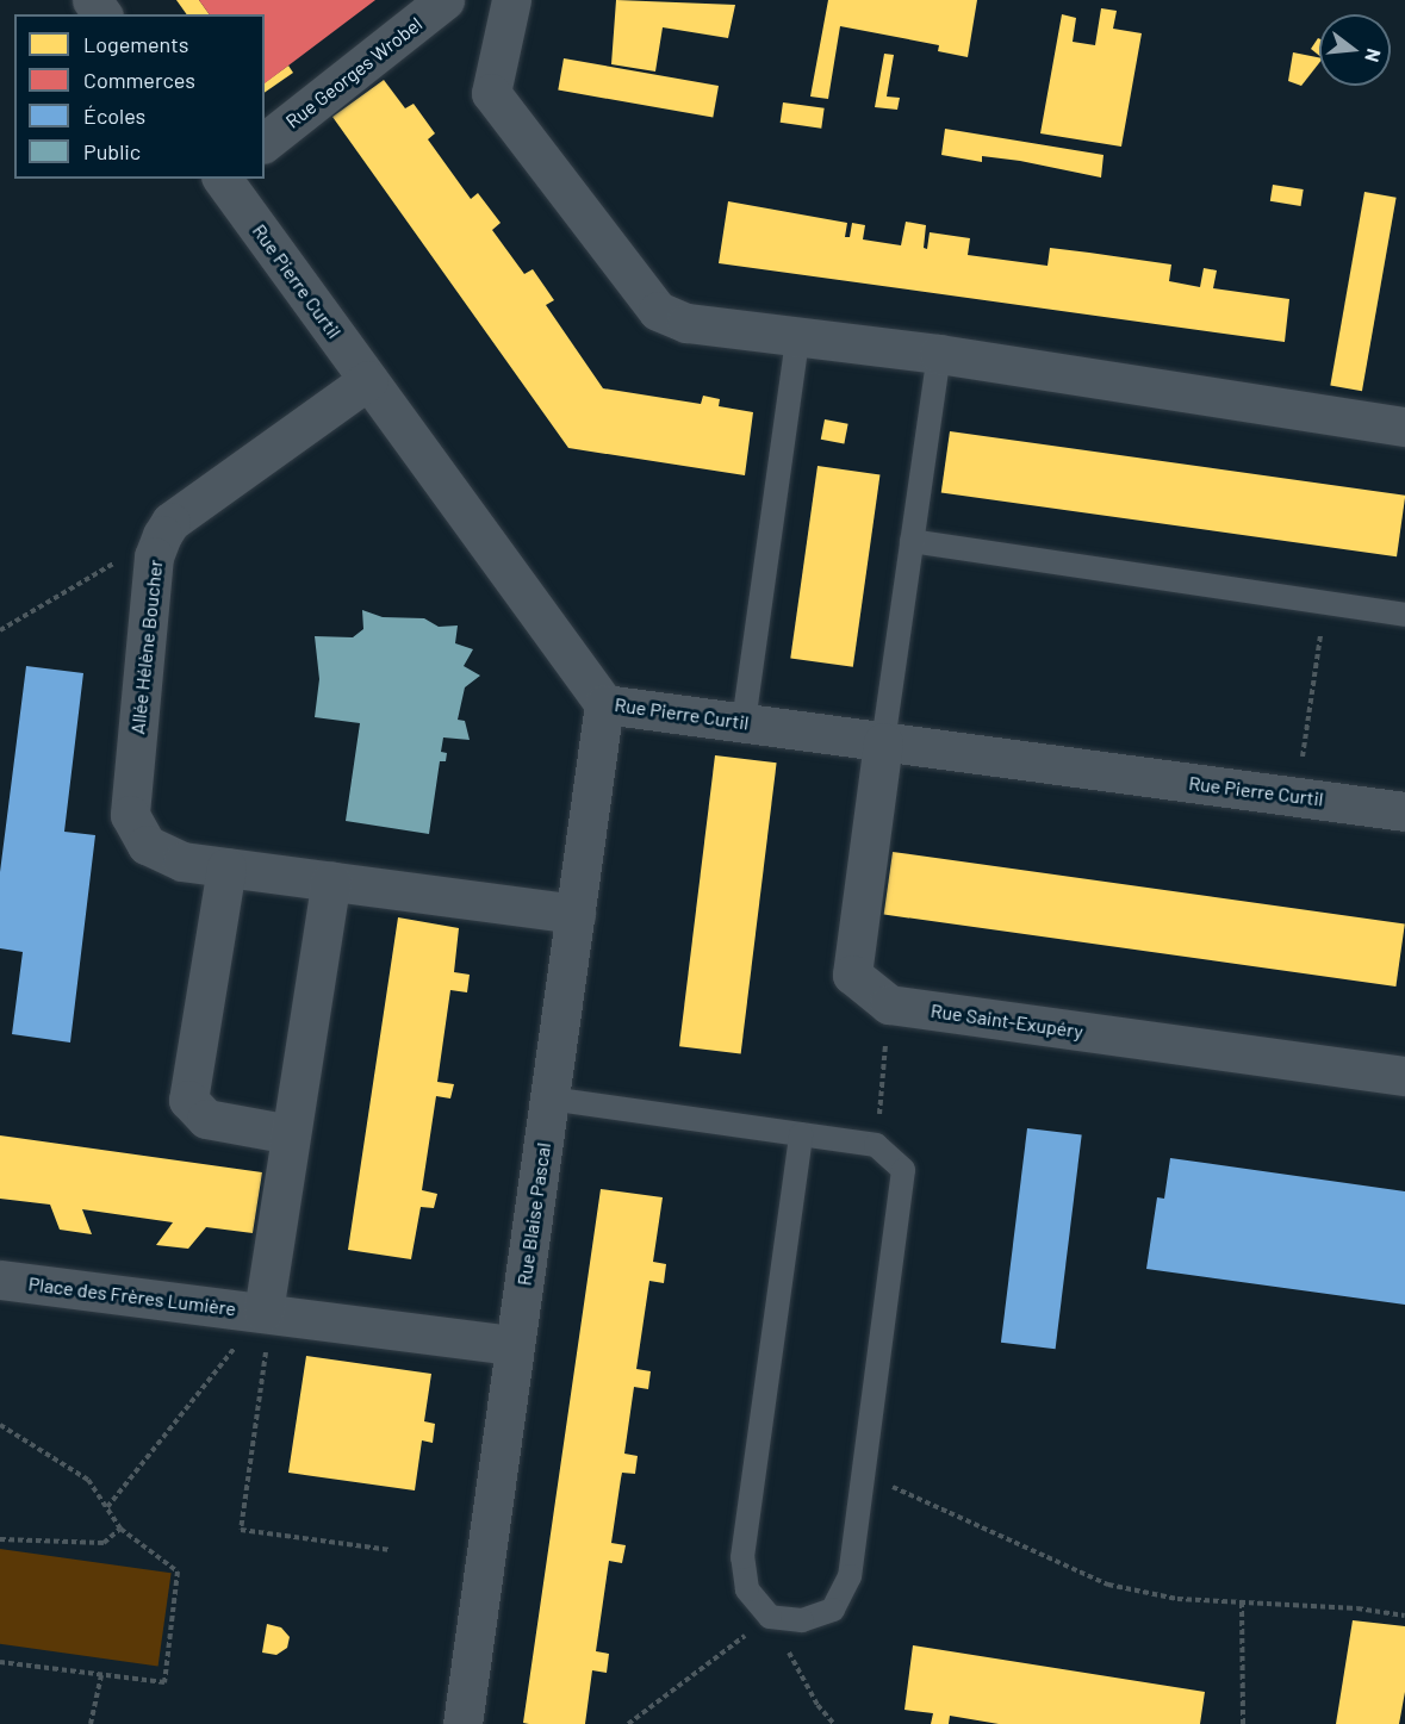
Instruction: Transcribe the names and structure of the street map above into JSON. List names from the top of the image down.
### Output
{
  "streets": {
    "street": [
      "Rue Georges Wrobel",
      "Rue Pierre Curtil",
      "Allée Hélène Boucher",
      "Rue Saint-Exupéry",
      "Rue Blaise Pascal",
      "Place des Frères Lumière"
    ]
  },
  "crossings": [
    ["Rue Pierre Curtil", "Allée Hélène Boucher"],
    ["Rue Pierre Curtil", "Rue Blaise Pascal"],
    ["Allée Hélène Boucher", "Rue Blaise Pascal"],
    ["Rue Blaise Pascal", "Place des Frères Lumière"]
  ],
  "legend": [
    "Logements",
    "Commerces",
    "Écoles",
    "Public"
  ],
  "north": "right"
}
